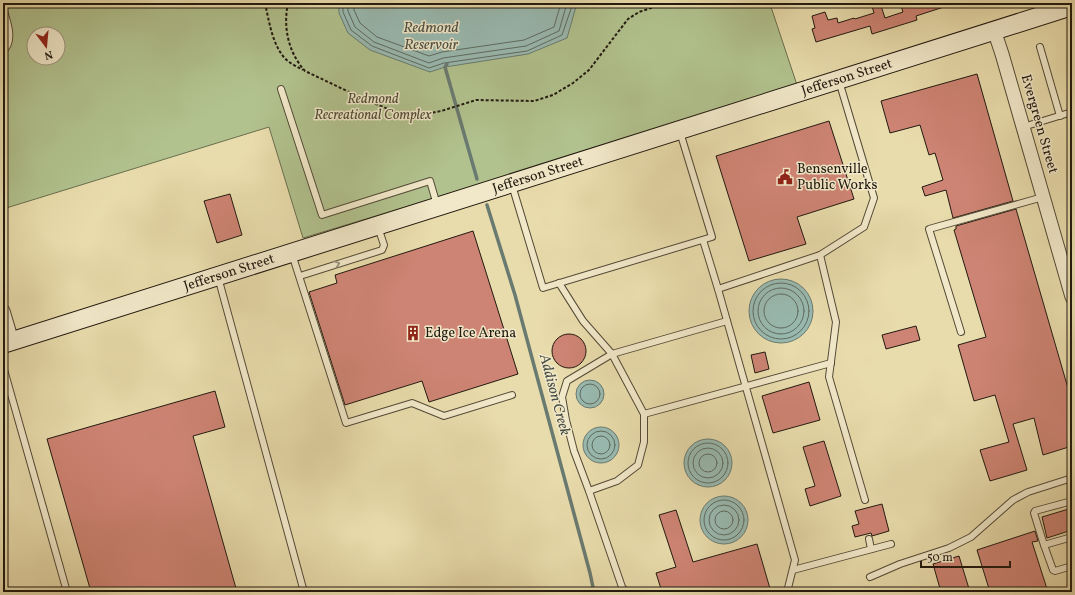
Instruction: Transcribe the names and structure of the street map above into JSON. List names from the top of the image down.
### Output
{
  "streets": {
    "street": ["Jefferson Street", "Evergreen Street"]
  },
  "crossings": [
    ["Jefferson Street", "Evergreen Street"]
  ],
  "water": ["Redmond Reservoir", "Addison Creek"],
  "parks": ["Redmond Recreational Complex"],
  "places": {
    "public building": ["Bensenville Public Works"],
    "building": ["Edge Ice Arena"]
  },
  "scale_bar": "50 m",
  "north": "bottom"
}
